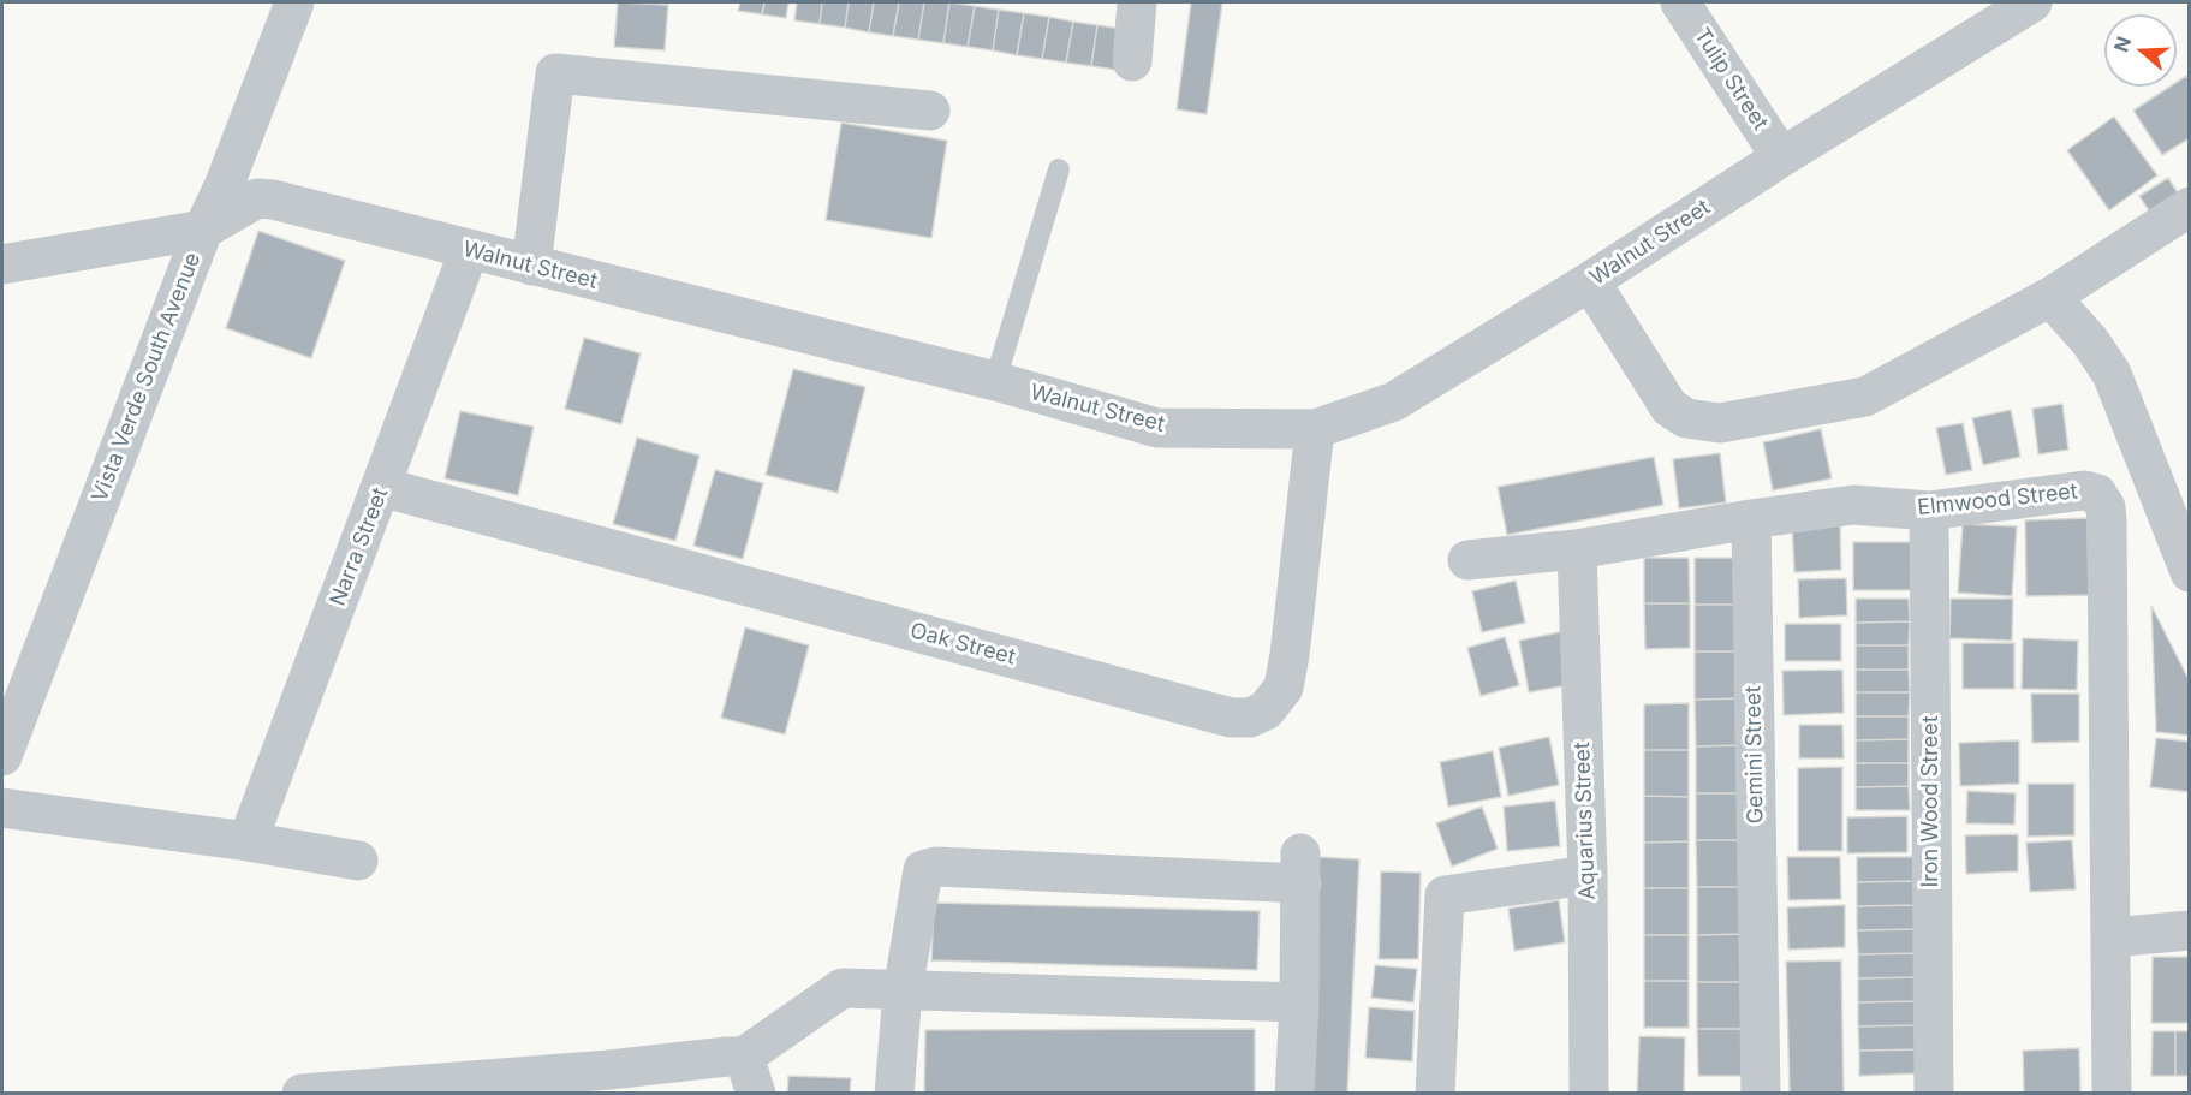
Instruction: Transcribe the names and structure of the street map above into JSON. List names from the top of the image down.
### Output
{
  "streets": {
    "street": [
      "Tulip Street",
      "Walnut Street",
      "Vista Verde South Avenue",
      "Elmwood Street",
      "Narra Street",
      "Oak Street",
      "Gemini Street",
      "Iron Wood Street",
      "Aquarius Street"
    ]
  },
  "crossings": [
    ["Tulip Street", "Walnut Street"],
    ["Walnut Street", "Vista Verde South Avenue"],
    ["Walnut Street", "Narra Street"],
    ["Walnut Street", "Oak Street"],
    ["Elmwood Street", "Gemini Street"],
    ["Elmwood Street", "Iron Wood Street"],
    ["Narra Street", "Oak Street"]
  ],
  "north": "left"
}
